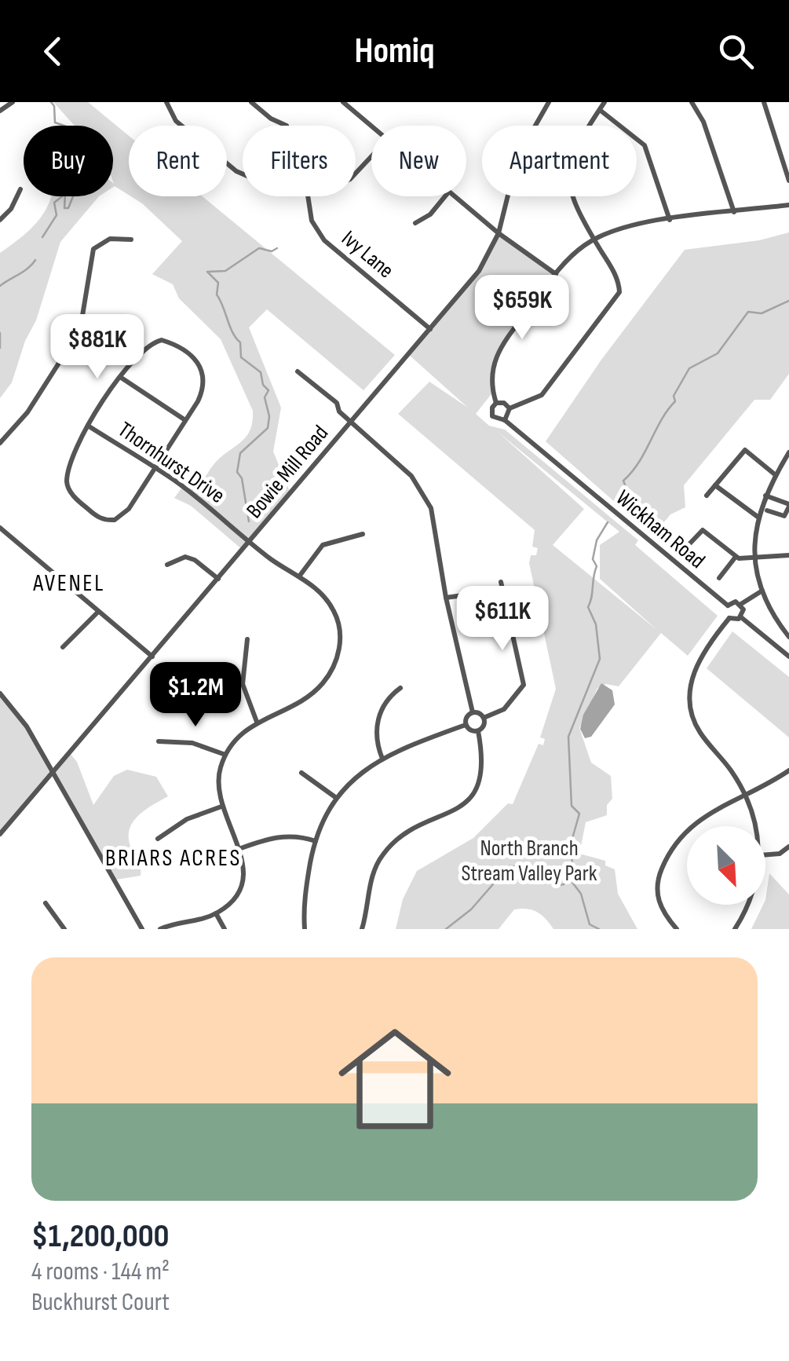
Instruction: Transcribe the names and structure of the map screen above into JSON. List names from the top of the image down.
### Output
{
  "streets": {
    "street": [
      "Ivy Lane",
      "Thornhurst Drive",
      "Bowie Mill Road",
      "Wickham Road"
    ]
  },
  "crossings": [
    ["Ivy Lane", "Bowie Mill Road"],
    ["Thornhurst Drive", "Bowie Mill Road"]
  ],
  "districts": ["AVENEL", "BRIARS ACRES"],
  "parks": ["North Branch Stream Valley Park"],
  "north": "bottom right",
  "page": {
    "header": "Homiq",
    "chip": [
      "Buy",
      "Rent",
      "Filters",
      "New",
      "Apartment"
    ],
    "price": [
      "$659K",
      "$881K",
      "$611K",
      "$1.2M"
    ],
    "list": [
      {
        "name": "$1,200,000",
        "note": "4 rooms · 144 m² · Buckhurst Court"
      }
    ]
  }
}
